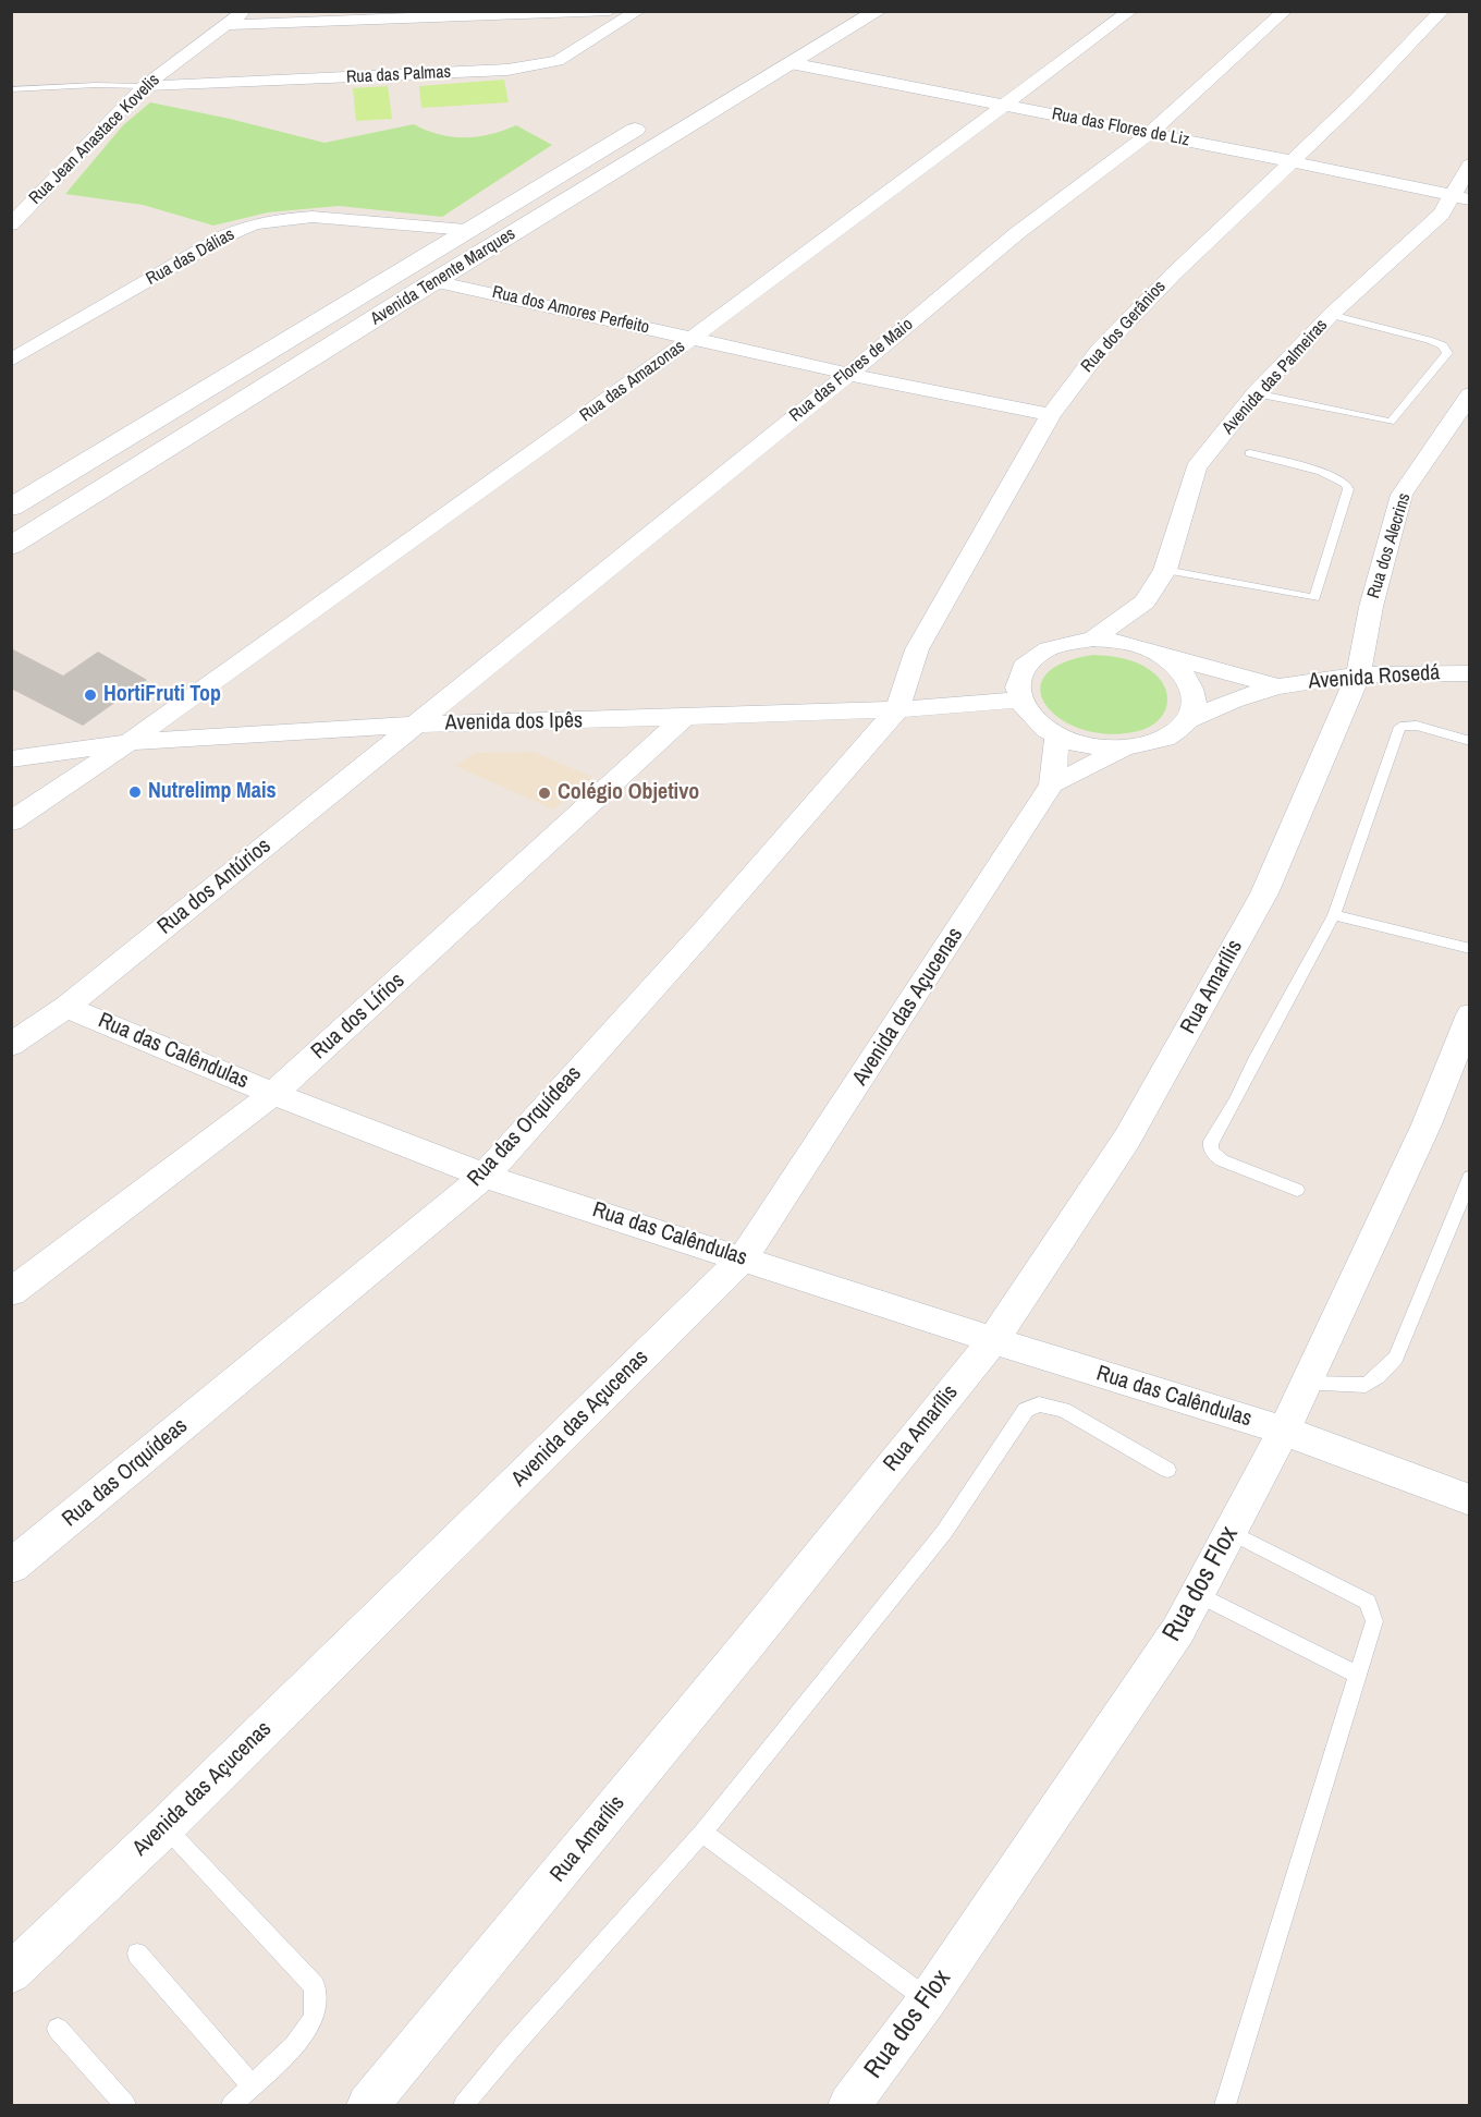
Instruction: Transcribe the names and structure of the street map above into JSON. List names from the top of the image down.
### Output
{
  "streets": {
    "main road": ["Avenida Tenente Marques"],
    "street": [
      "Rua das Palmas",
      "Rua das Flores de Liz",
      "Rua Jean Anastace Kovelis",
      "Rua das Dálias",
      "Rua dos Amores Perfeito",
      "Rua dos Gerânios",
      "Rua das Flores de Maio",
      "Avenida das Palmeiras",
      "Rua das Amazonas",
      "Rua dos Alecrins",
      "Avenida Rosedá",
      "Avenida dos Ipês",
      "Rua dos Antúrios",
      "Rua Amarílis",
      "Avenida das Açucenas",
      "Rua dos Lírios",
      "Rua das Calêndulas",
      "Rua das Orquídeas",
      "Rua dos Flox"
    ]
  },
  "crossings": [
    ["Rua das Palmas", "Rua Jean Anastace Kovelis"],
    ["Rua das Flores de Liz", "Avenida Tenente Marques"],
    ["Rua das Flores de Liz", "Rua dos Gerânios"],
    ["Rua das Flores de Liz", "Rua das Flores de Maio"],
    ["Rua das Flores de Liz", "Avenida das Palmeiras"],
    ["Rua das Flores de Liz", "Rua das Amazonas"],
    ["Rua das Dálias", "Avenida Tenente Marques"],
    ["Avenida Tenente Marques", "Rua dos Amores Perfeito"],
    ["Rua dos Amores Perfeito", "Rua dos Gerânios"],
    ["Rua dos Amores Perfeito", "Rua das Flores de Maio"],
    ["Rua dos Amores Perfeito", "Rua das Amazonas"],
    ["Rua dos Gerânios", "Avenida dos Ipês"],
    ["Rua dos Gerânios", "Rua das Orquídeas"],
    ["Rua das Flores de Maio", "Avenida dos Ipês"],
    ["Rua das Flores de Maio", "Rua dos Antúrios"],
    ["Avenida das Palmeiras", "Avenida Rosedá"],
    ["Avenida das Palmeiras", "Avenida dos Ipês"],
    ["Avenida das Palmeiras", "Avenida das Açucenas"],
    ["Rua das Amazonas", "Avenida dos Ipês"],
    ["Rua dos Alecrins", "Avenida Rosedá"],
    ["Rua dos Alecrins", "Rua Amarílis"],
    ["Avenida Rosedá", "Avenida dos Ipês"],
    ["Avenida Rosedá", "Rua Amarílis"],
    ["Avenida Rosedá", "Avenida das Açucenas"],
    ["Avenida dos Ipês", "Rua dos Antúrios"],
    ["Avenida dos Ipês", "Avenida das Açucenas"],
    ["Avenida dos Ipês", "Rua dos Lírios"],
    ["Avenida dos Ipês", "Rua das Orquídeas"],
    ["Rua dos Antúrios", "Rua das Calêndulas"],
    ["Rua Amarílis", "Rua das Calêndulas"],
    ["Avenida das Açucenas", "Rua das Calêndulas"],
    ["Rua dos Lírios", "Rua das Calêndulas"],
    ["Rua das Calêndulas", "Rua das Orquídeas"],
    ["Rua das Calêndulas", "Rua dos Flox"]
  ],
  "places": ["HortiFruti Top", "Nutrelimp Mais", "Colégio Objetivo"]
}
